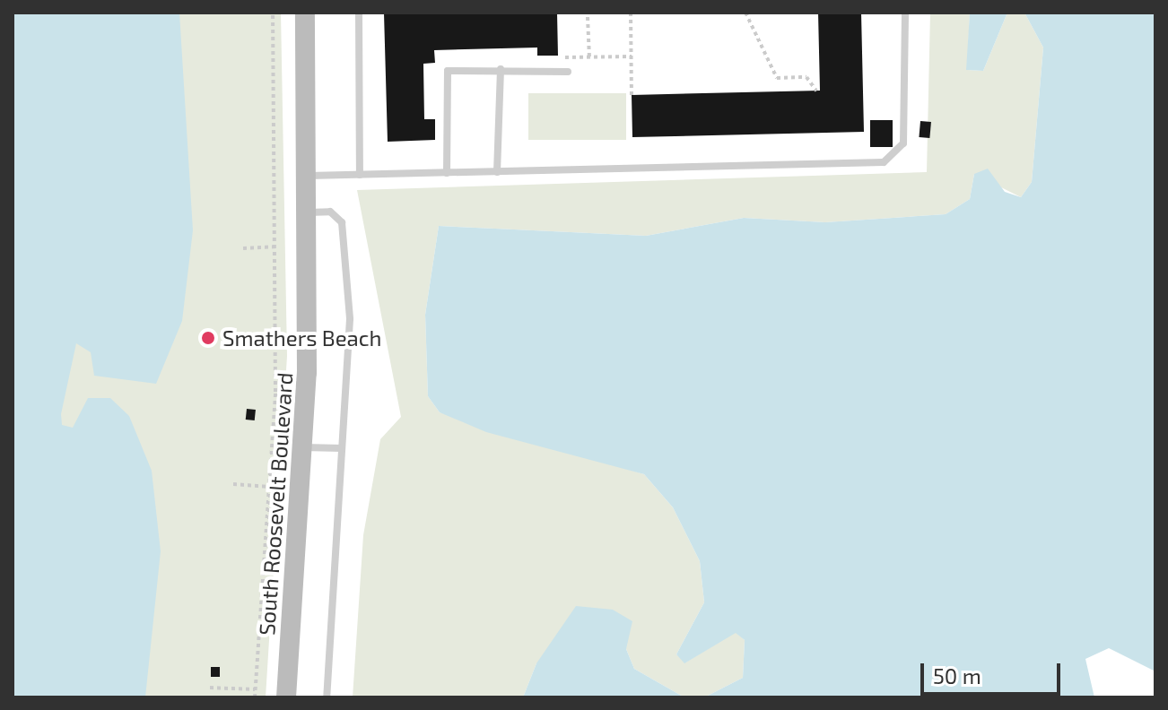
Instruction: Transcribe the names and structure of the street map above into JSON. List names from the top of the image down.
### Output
{
  "streets": {
    "main road": ["South Roosevelt Boulevard"]
  },
  "places": ["Smathers Beach"],
  "scale_bar": "50 m"
}
